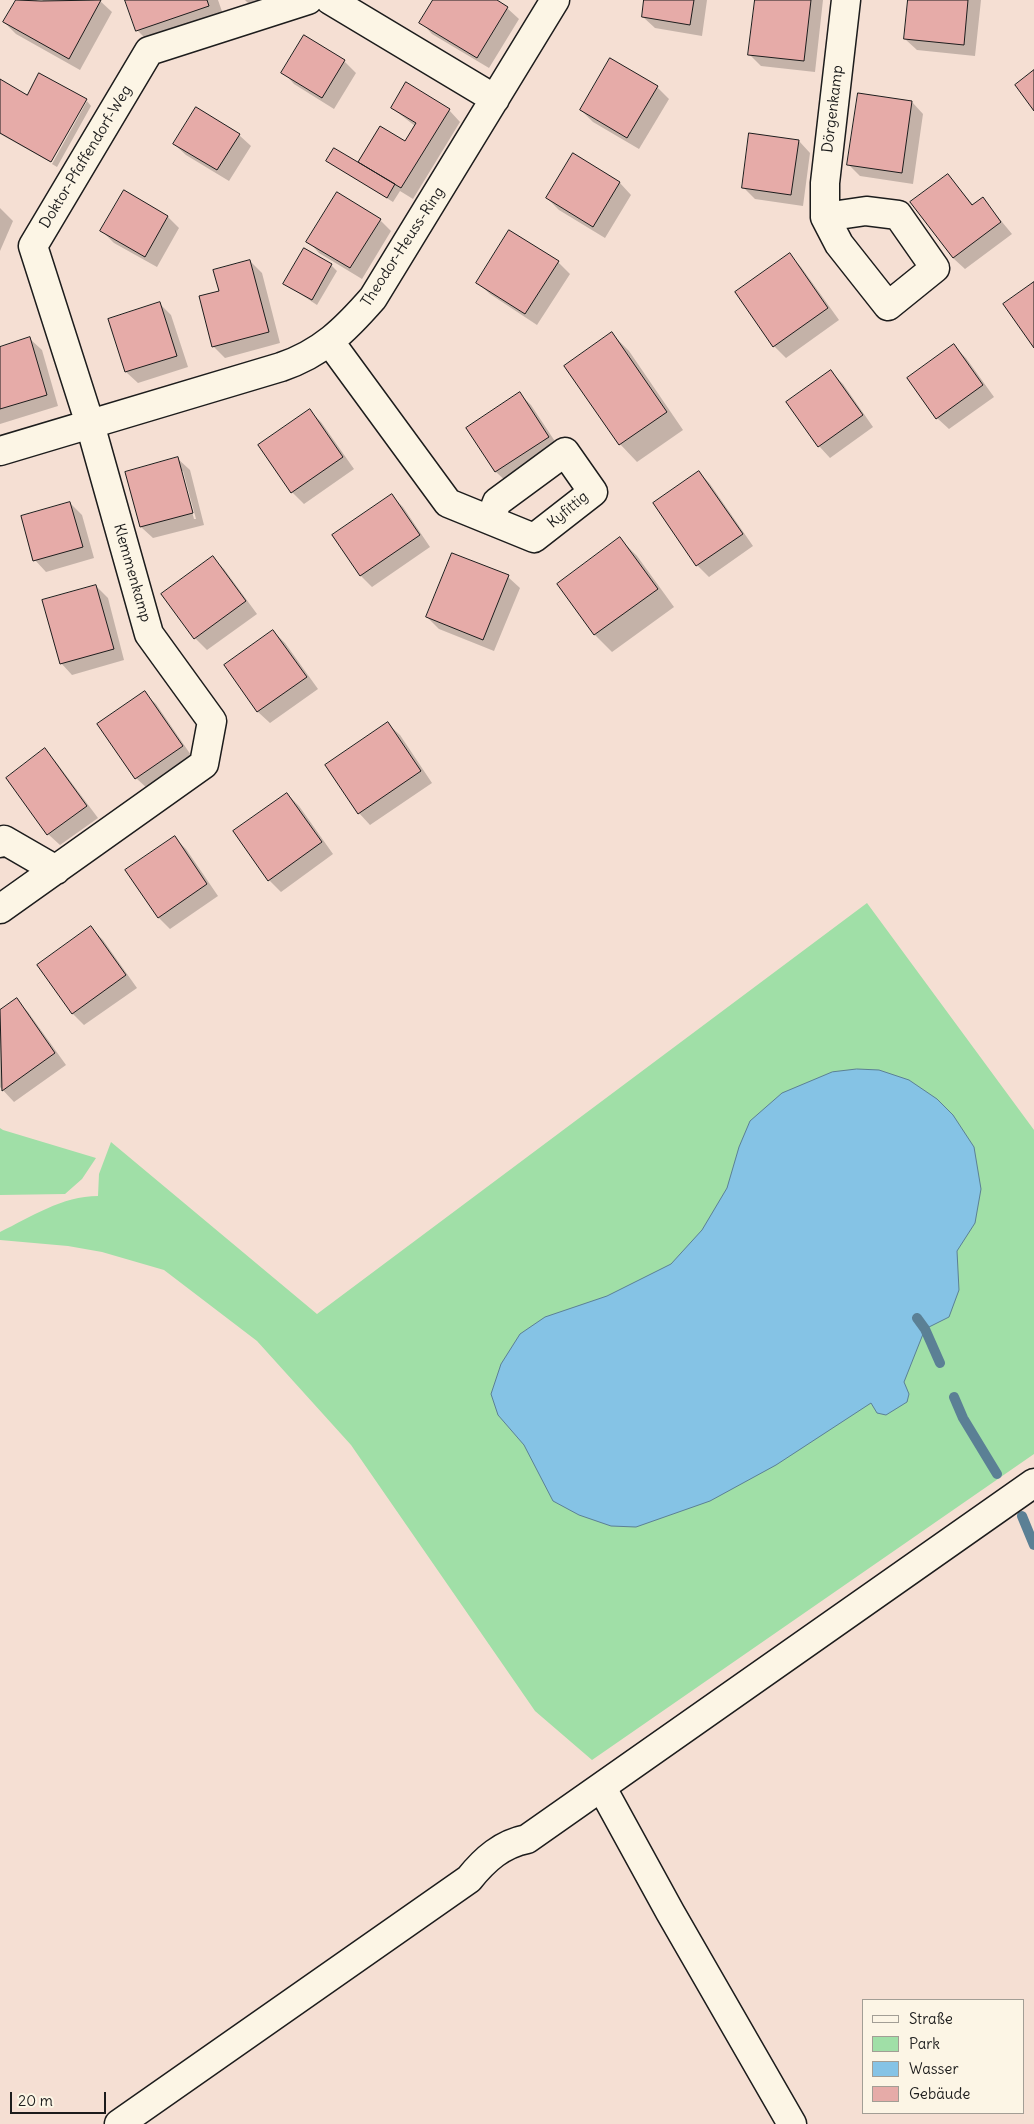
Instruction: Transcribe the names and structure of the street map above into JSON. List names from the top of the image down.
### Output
{
  "streets": {
    "street": [
      "Dörgenkamp",
      "Doktor-Pfaffendorf-Weg",
      "Theodor-Heuss-Ring",
      "Klemmenkamp"
    ]
  },
  "crossings": [
    ["Doktor-Pfaffendorf-Weg", "Theodor-Heuss-Ring"],
    ["Doktor-Pfaffendorf-Weg", "Klemmenkamp"],
    ["Theodor-Heuss-Ring", "Klemmenkamp"]
  ],
  "legend": [
    "Straße",
    "Park",
    "Wasser",
    "Gebäude"
  ],
  "scale_bar": "20 m"
}
